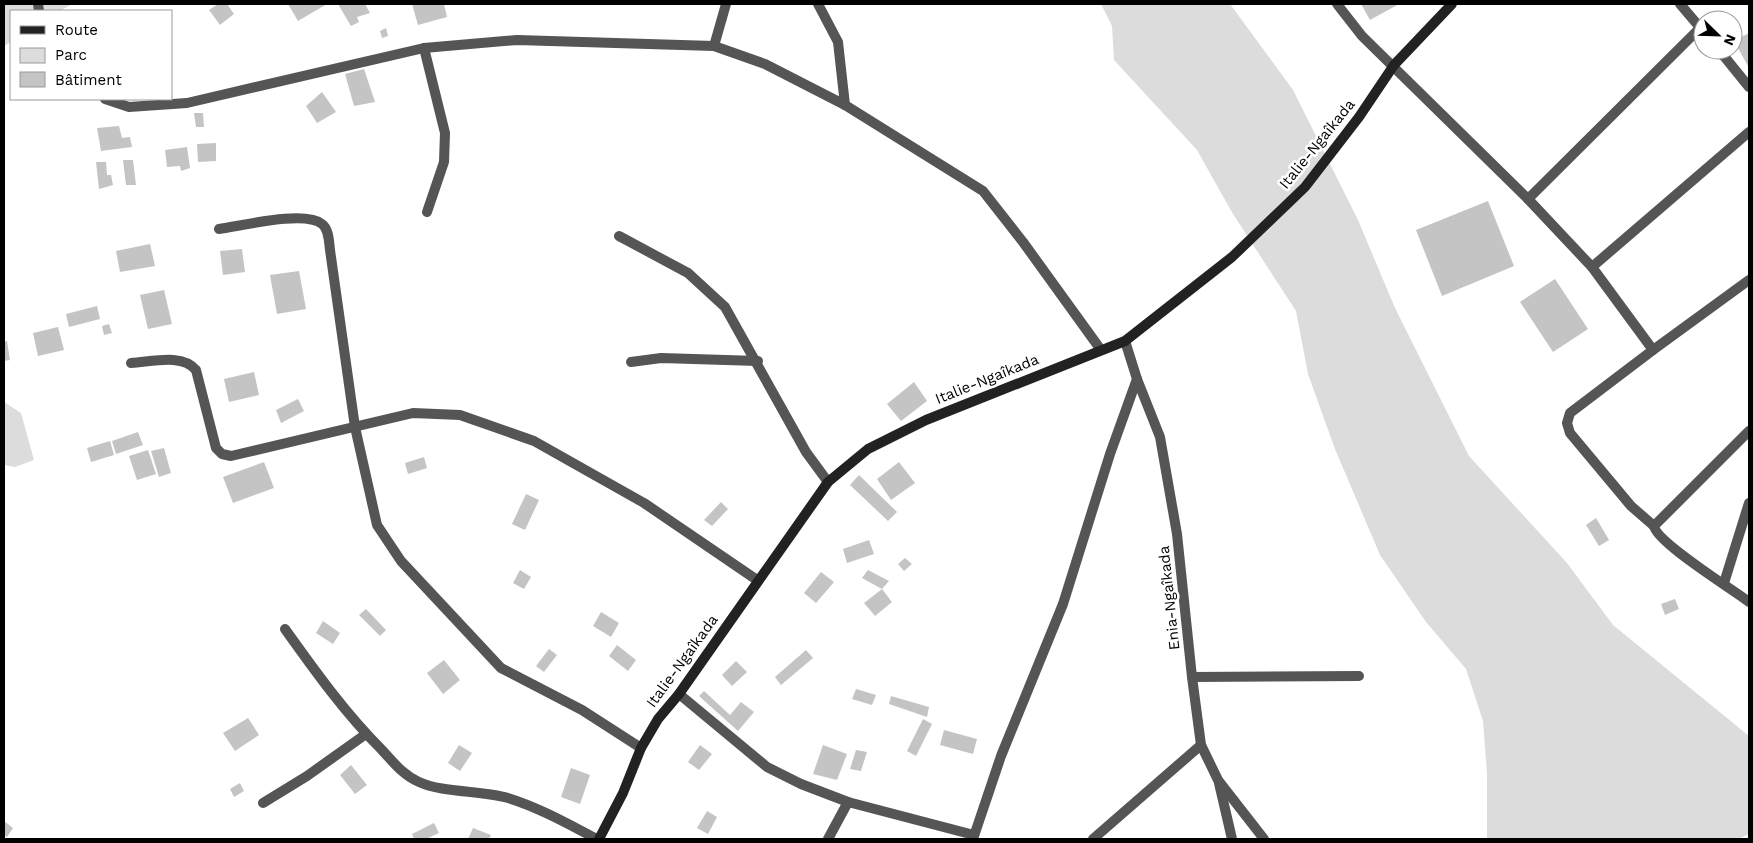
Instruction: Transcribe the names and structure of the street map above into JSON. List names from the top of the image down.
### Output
{
  "streets": {
    "street": ["Italie-Ngaîkada", "Enia-Ngaîkada"]
  },
  "crossings": [
    ["Italie-Ngaîkada", "Enia-Ngaîkada"]
  ],
  "legend": ["Route", "Parc", "Bâtiment"],
  "north": "bottom right"
}
